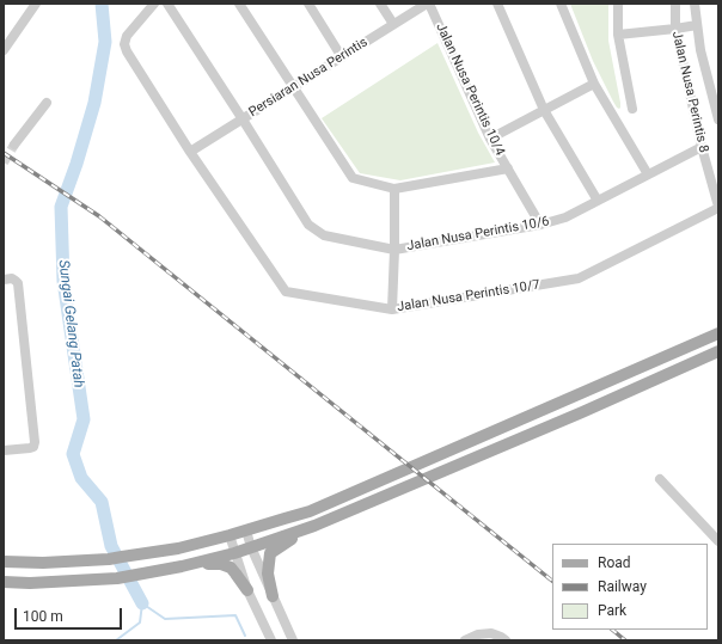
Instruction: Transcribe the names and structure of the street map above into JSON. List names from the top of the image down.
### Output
{
  "streets": {
    "street": [
      "Persiaran Nusa Perintis",
      "Jalan Nusa Perintis 10/4",
      "Jalan Nusa Perintis 8",
      "Jalan Nusa Perintis 10/6",
      "Jalan Nusa Perintis 10/7"
    ]
  },
  "crossings": [
    ["Persiaran Nusa Perintis", "Jalan Nusa Perintis 10/4"],
    ["Persiaran Nusa Perintis", "Jalan Nusa Perintis 10/6"],
    ["Persiaran Nusa Perintis", "Jalan Nusa Perintis 10/7"],
    ["Jalan Nusa Perintis 10/4", "Jalan Nusa Perintis 10/6"],
    ["Jalan Nusa Perintis 8", "Jalan Nusa Perintis 10/6"],
    ["Jalan Nusa Perintis 8", "Jalan Nusa Perintis 10/7"]
  ],
  "water": ["Sungai Gelang Patah"],
  "legend": ["Road", "Railway", "Park"],
  "scale_bar": "100 m"
}
